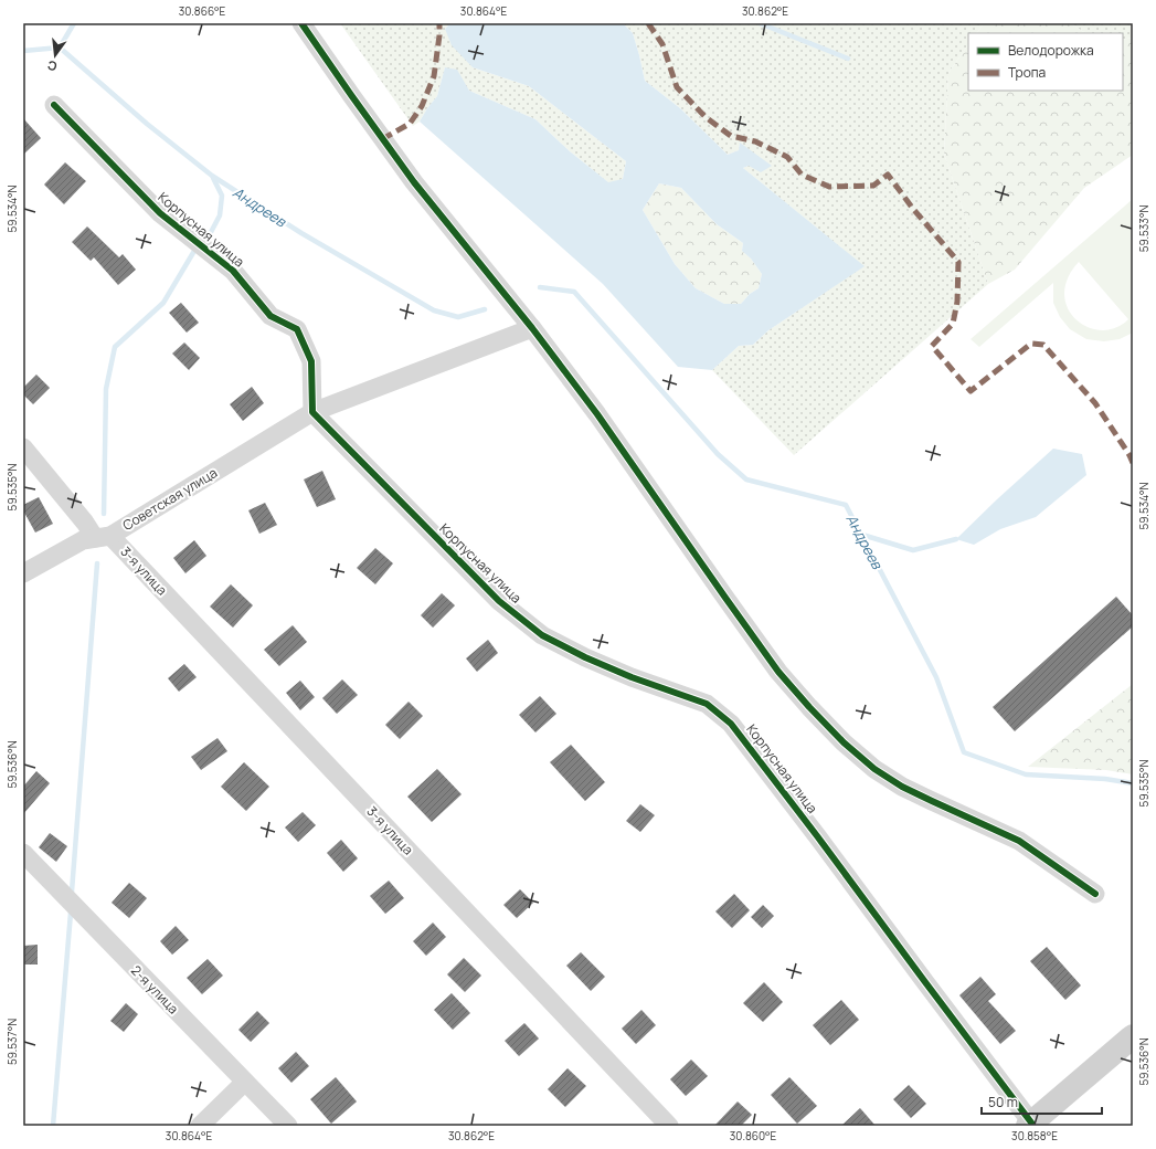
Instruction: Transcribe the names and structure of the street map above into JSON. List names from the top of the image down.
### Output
{
  "streets": {
    "street": [
      "Корпусная улица",
      "Советская улица",
      "3-я улица",
      "2-я улица"
    ]
  },
  "crossings": [
    ["Корпусная улица", "Советская улица"],
    ["Советская улица", "3-я улица"]
  ],
  "water": ["Андреев"],
  "legend": ["Велодорожка", "Тропа"],
  "scale_bar": "50 m",
  "north": "bottom",
  "coordinates": [
    "30.866°E",
    "30.864°E",
    "30.862°E",
    "59.534°N",
    "59.533°N",
    "59.535°N",
    "59.536°N",
    "59.537°N",
    "30.860°E",
    "30.858°E"
  ]
}
